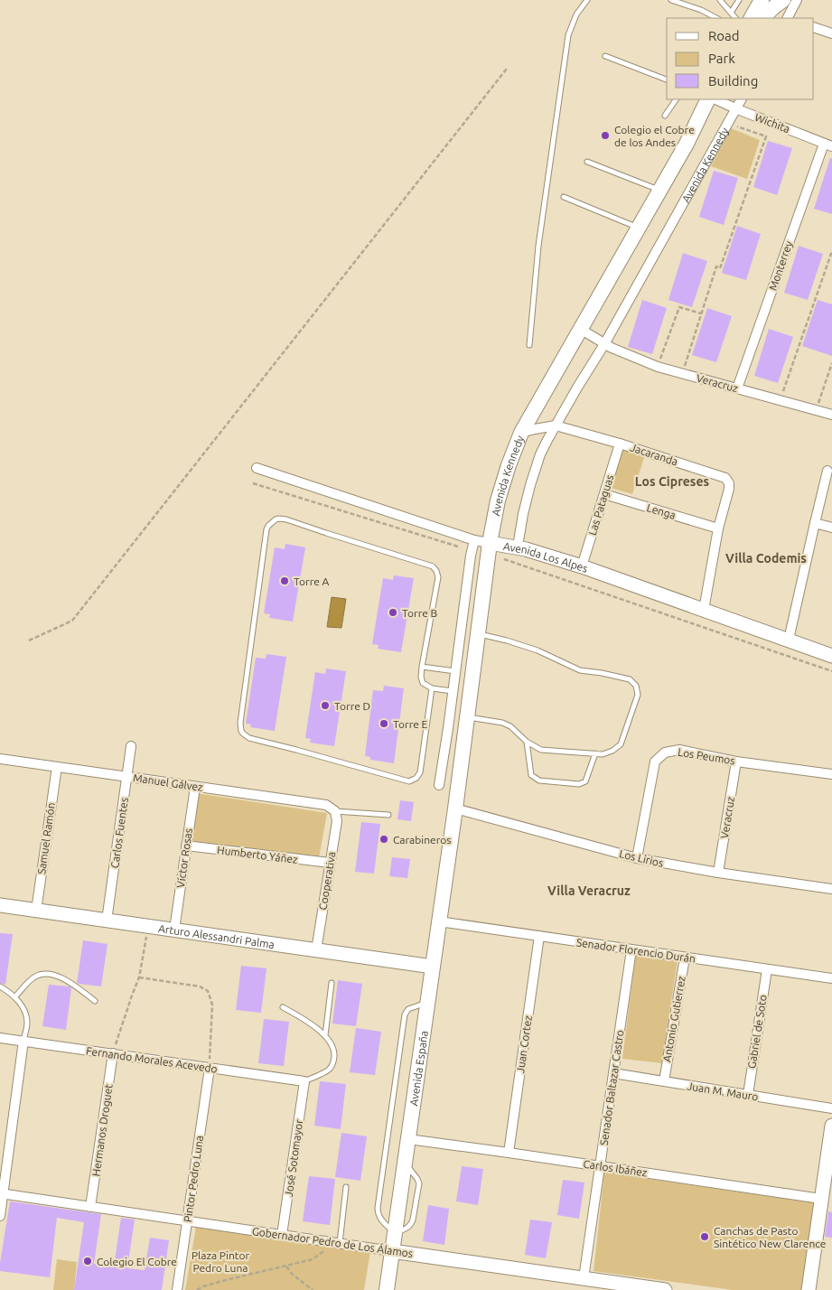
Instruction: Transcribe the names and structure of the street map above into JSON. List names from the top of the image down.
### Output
{
  "streets": {
    "main road": ["Avenida Kennedy", "Avenida España"],
    "street": [
      "Wichita",
      "Monterrey",
      "Veracruz",
      "Jacaranda",
      "Las Pataguas",
      "Lenga",
      "Avenida Los Alpes",
      "Los Peumos",
      "Manuel Gálvez",
      "Carlos Fuentes",
      "Samuel Ramón",
      "Humberto Yáñez",
      "Víctor Rosas",
      "Los Lirios",
      "Cooperativa",
      "Arturo Alessandri Palma",
      "Senador Florencio Durán",
      "Antonio Gutierrez",
      "Gabriel de Soto",
      "Juan Cortez",
      "Fernando Morales Acevedo",
      "Senador Baltazar Castro",
      "Juan M. Mauro",
      "Hermanos Droguet",
      "José Sotomayor",
      "Carlos Ibáñez",
      "Pintor Pedro Luna",
      "Gobernador Pedro de Los Álamos"
    ]
  },
  "crossings": [
    ["Wichita", "Avenida Kennedy"],
    ["Wichita", "Monterrey"],
    ["Avenida Kennedy", "Veracruz"],
    ["Avenida Kennedy", "Jacaranda"],
    ["Avenida Kennedy", "Avenida Los Alpes"],
    ["Avenida Kennedy", "Los Lirios"],
    ["Avenida Kennedy", "Avenida España"],
    ["Monterrey", "Veracruz"],
    ["Veracruz", "Los Peumos"],
    ["Veracruz", "Los Lirios"],
    ["Jacaranda", "Las Pataguas"],
    ["Jacaranda", "Lenga"],
    ["Jacaranda", "Avenida Los Alpes"],
    ["Las Pataguas", "Lenga"],
    ["Las Pataguas", "Avenida Los Alpes"],
    ["Los Peumos", "Los Lirios"],
    ["Manuel Gálvez", "Carlos Fuentes"],
    ["Manuel Gálvez", "Samuel Ramón"],
    ["Manuel Gálvez", "Víctor Rosas"],
    ["Manuel Gálvez", "Cooperativa"],
    ["Carlos Fuentes", "Arturo Alessandri Palma"],
    ["Samuel Ramón", "Arturo Alessandri Palma"],
    ["Humberto Yáñez", "Víctor Rosas"],
    ["Humberto Yáñez", "Cooperativa"],
    ["Víctor Rosas", "Arturo Alessandri Palma"],
    ["Cooperativa", "Arturo Alessandri Palma"],
    ["Arturo Alessandri Palma", "Avenida España"],
    ["Senador Florencio Durán", "Antonio Gutierrez"],
    ["Senador Florencio Durán", "Gabriel de Soto"],
    ["Senador Florencio Durán", "Juan Cortez"],
    ["Senador Florencio Durán", "Avenida España"],
    ["Senador Florencio Durán", "Senador Baltazar Castro"],
    ["Antonio Gutierrez", "Juan M. Mauro"],
    ["Gabriel de Soto", "Juan M. Mauro"],
    ["Juan Cortez", "Carlos Ibáñez"],
    ["Fernando Morales Acevedo", "Hermanos Droguet"],
    ["Fernando Morales Acevedo", "José Sotomayor"],
    ["Fernando Morales Acevedo", "Pintor Pedro Luna"],
    ["Avenida España", "Carlos Ibáñez"],
    ["Avenida España", "Gobernador Pedro de Los Álamos"],
    ["Senador Baltazar Castro", "Juan M. Mauro"],
    ["Senador Baltazar Castro", "Carlos Ibáñez"],
    ["Senador Baltazar Castro", "Gobernador Pedro de Los Álamos"],
    ["Hermanos Droguet", "Gobernador Pedro de Los Álamos"],
    ["José Sotomayor", "Gobernador Pedro de Los Álamos"],
    ["Pintor Pedro Luna", "Gobernador Pedro de Los Álamos"]
  ],
  "districts": ["Los Cipreses", "Villa Codemis", "Villa Veracruz"],
  "parks": ["Plaza Pintor Pedro Luna"],
  "places": [
    "Colegio el Cobre de los Andes",
    "Torre A",
    "Torre B",
    "Torre D",
    "Torre E",
    "Carabineros",
    "Canchas de Pasto Sintético New Clarence",
    "Colegio El Cobre"
  ],
  "legend": ["Road", "Park", "Building"]
}
